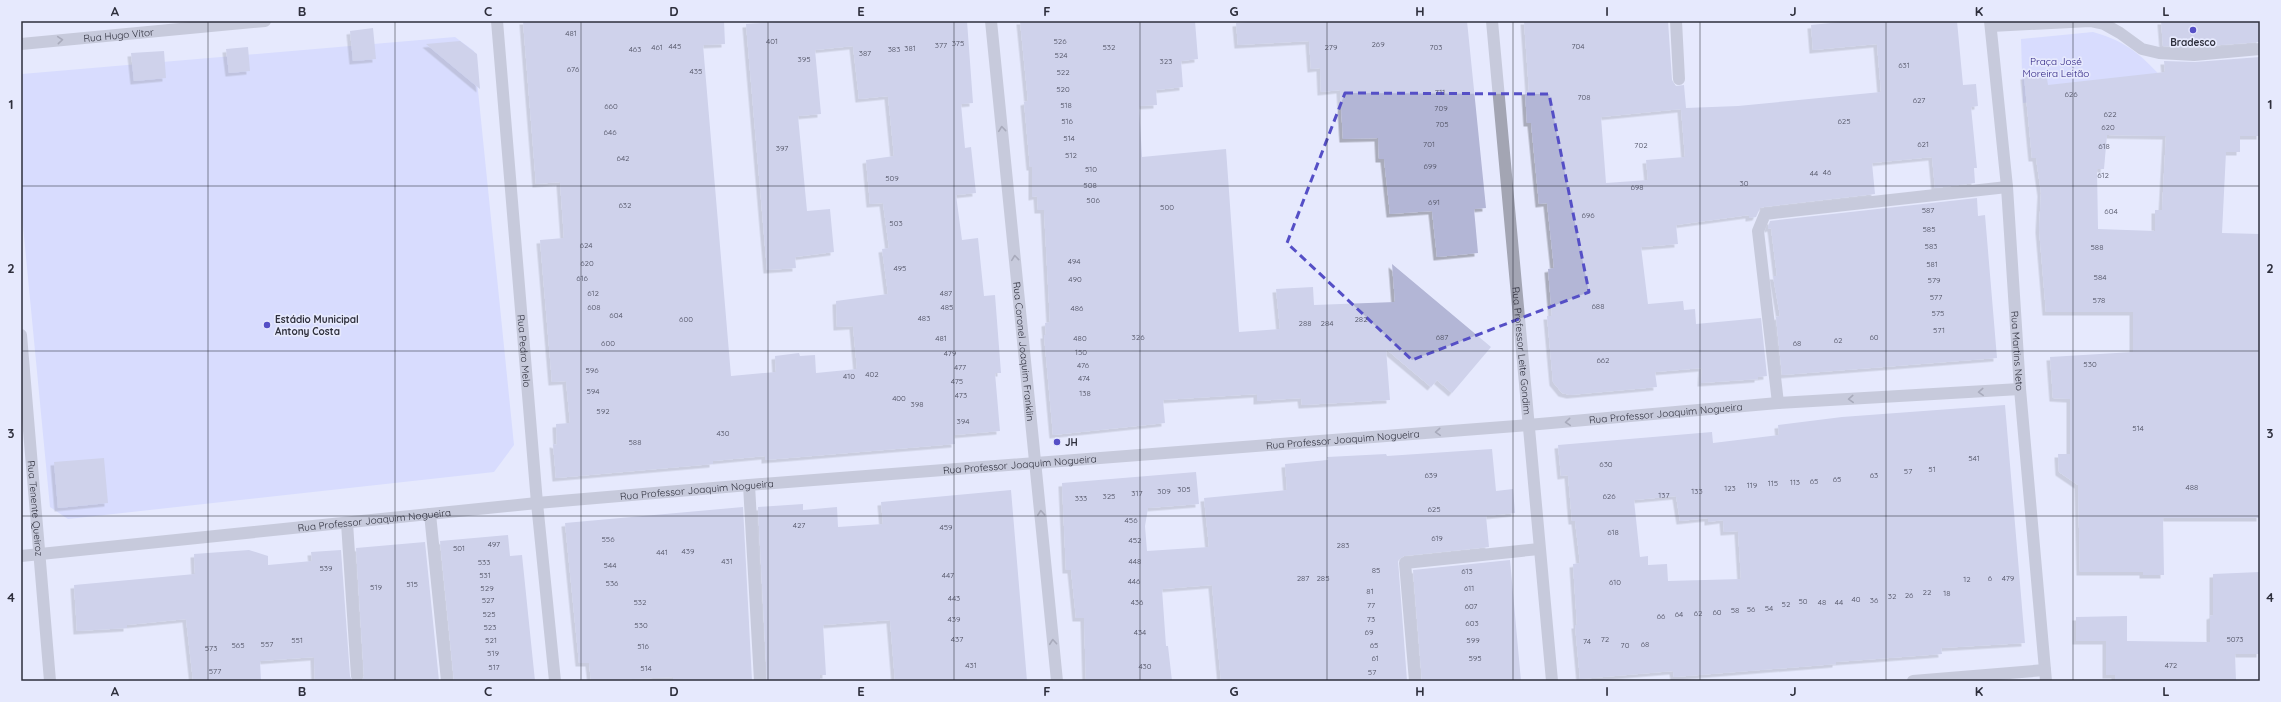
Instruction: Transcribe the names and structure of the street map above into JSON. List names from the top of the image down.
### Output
{
  "streets": {
    "street": [
      "Rua Hugo Vítor",
      "Rua Pedro Melo",
      "Rua Coronel Joaquim Franklin",
      "Rua Professor Leite Gondim",
      "Rua Martins Neto",
      "Rua Professor Joaquim Nogueira",
      "Rua Tenente Queiroz"
    ]
  },
  "crossings": [
    ["Rua Pedro Melo", "Rua Professor Joaquim Nogueira"],
    ["Rua Coronel Joaquim Franklin", "Rua Professor Joaquim Nogueira"],
    ["Rua Professor Leite Gondim", "Rua Professor Joaquim Nogueira"],
    ["Rua Martins Neto", "Rua Professor Joaquim Nogueira"],
    ["Rua Professor Joaquim Nogueira", "Rua Tenente Queiroz"]
  ],
  "one_way": ["Rua Hugo Vítor", "Rua Coronel Joaquim Franklin", "Rua Professor Joaquim Nogueira"],
  "parks": ["Praça José Moreira Leitão"],
  "places": ["Bradesco", "Estádio Municipal Antony Costa", "JH"],
  "house_numbers": [
    "481",
    "401",
    "526",
    "375",
    "269",
    "377",
    "445",
    "704",
    "461",
    "532",
    "279",
    "703",
    "381",
    "463",
    "383",
    "387",
    "524",
    "395",
    "323",
    "631",
    "676",
    "435",
    "522",
    "520",
    "711",
    "626",
    "708",
    "627",
    "518",
    "660",
    "709",
    "622",
    "516",
    "625",
    "705",
    "620",
    "646",
    "514",
    "701",
    "621",
    "702",
    "618",
    "397",
    "512",
    "642",
    "699",
    "510",
    "46",
    "44",
    "612",
    "509",
    "30",
    "508",
    "698",
    "506",
    "691",
    "632",
    "500",
    "587",
    "604",
    "696",
    "503",
    "585",
    "624",
    "583",
    "588",
    "494",
    "620",
    "581",
    "495",
    "584",
    "616",
    "490",
    "579",
    "612",
    "487",
    "577",
    "578",
    "688",
    "608",
    "485",
    "486",
    "575",
    "604",
    "483",
    "600",
    "282",
    "288",
    "284",
    "571",
    "326",
    "687",
    "60",
    "481",
    "480",
    "62",
    "600",
    "68",
    "150",
    "479",
    "662",
    "530",
    "476",
    "477",
    "596",
    "402",
    "410",
    "474",
    "475",
    "594",
    "138",
    "473",
    "400",
    "398",
    "592",
    "394",
    "514",
    "430",
    "588",
    "541",
    "630",
    "51",
    "57",
    "639",
    "63",
    "65",
    "65",
    "113",
    "115",
    "119",
    "488",
    "123",
    "305",
    "309",
    "133",
    "317",
    "137",
    "325",
    "626",
    "333",
    "625",
    "456",
    "427",
    "459",
    "618",
    "619",
    "556",
    "452",
    "497",
    "283",
    "501",
    "439",
    "441",
    "431",
    "448",
    "533",
    "544",
    "539",
    "85",
    "613",
    "531",
    "447",
    "287",
    "285",
    "6",
    "479",
    "12",
    "446",
    "610",
    "536",
    "515",
    "519",
    "529",
    "611",
    "81",
    "22",
    "18",
    "26",
    "32",
    "443",
    "40",
    "527",
    "36",
    "50",
    "532",
    "436",
    "48",
    "44",
    "52",
    "77",
    "607",
    "54",
    "56",
    "58",
    "60",
    "62",
    "525",
    "64",
    "66",
    "439",
    "73",
    "603",
    "530",
    "523",
    "434",
    "69",
    "437",
    "72",
    "5073",
    "551",
    "521",
    "599",
    "74",
    "557",
    "68",
    "565",
    "65",
    "70",
    "516",
    "573",
    "519",
    "61",
    "595",
    "431",
    "472",
    "430",
    "517",
    "514",
    "577",
    "57"
  ],
  "grid": {
    "columns": [
      "A",
      "B",
      "C",
      "D",
      "E",
      "F",
      "G",
      "H",
      "I",
      "J",
      "K",
      "L"
    ],
    "rows": [
      "1",
      "2",
      "3",
      "4"
    ]
  }
}
